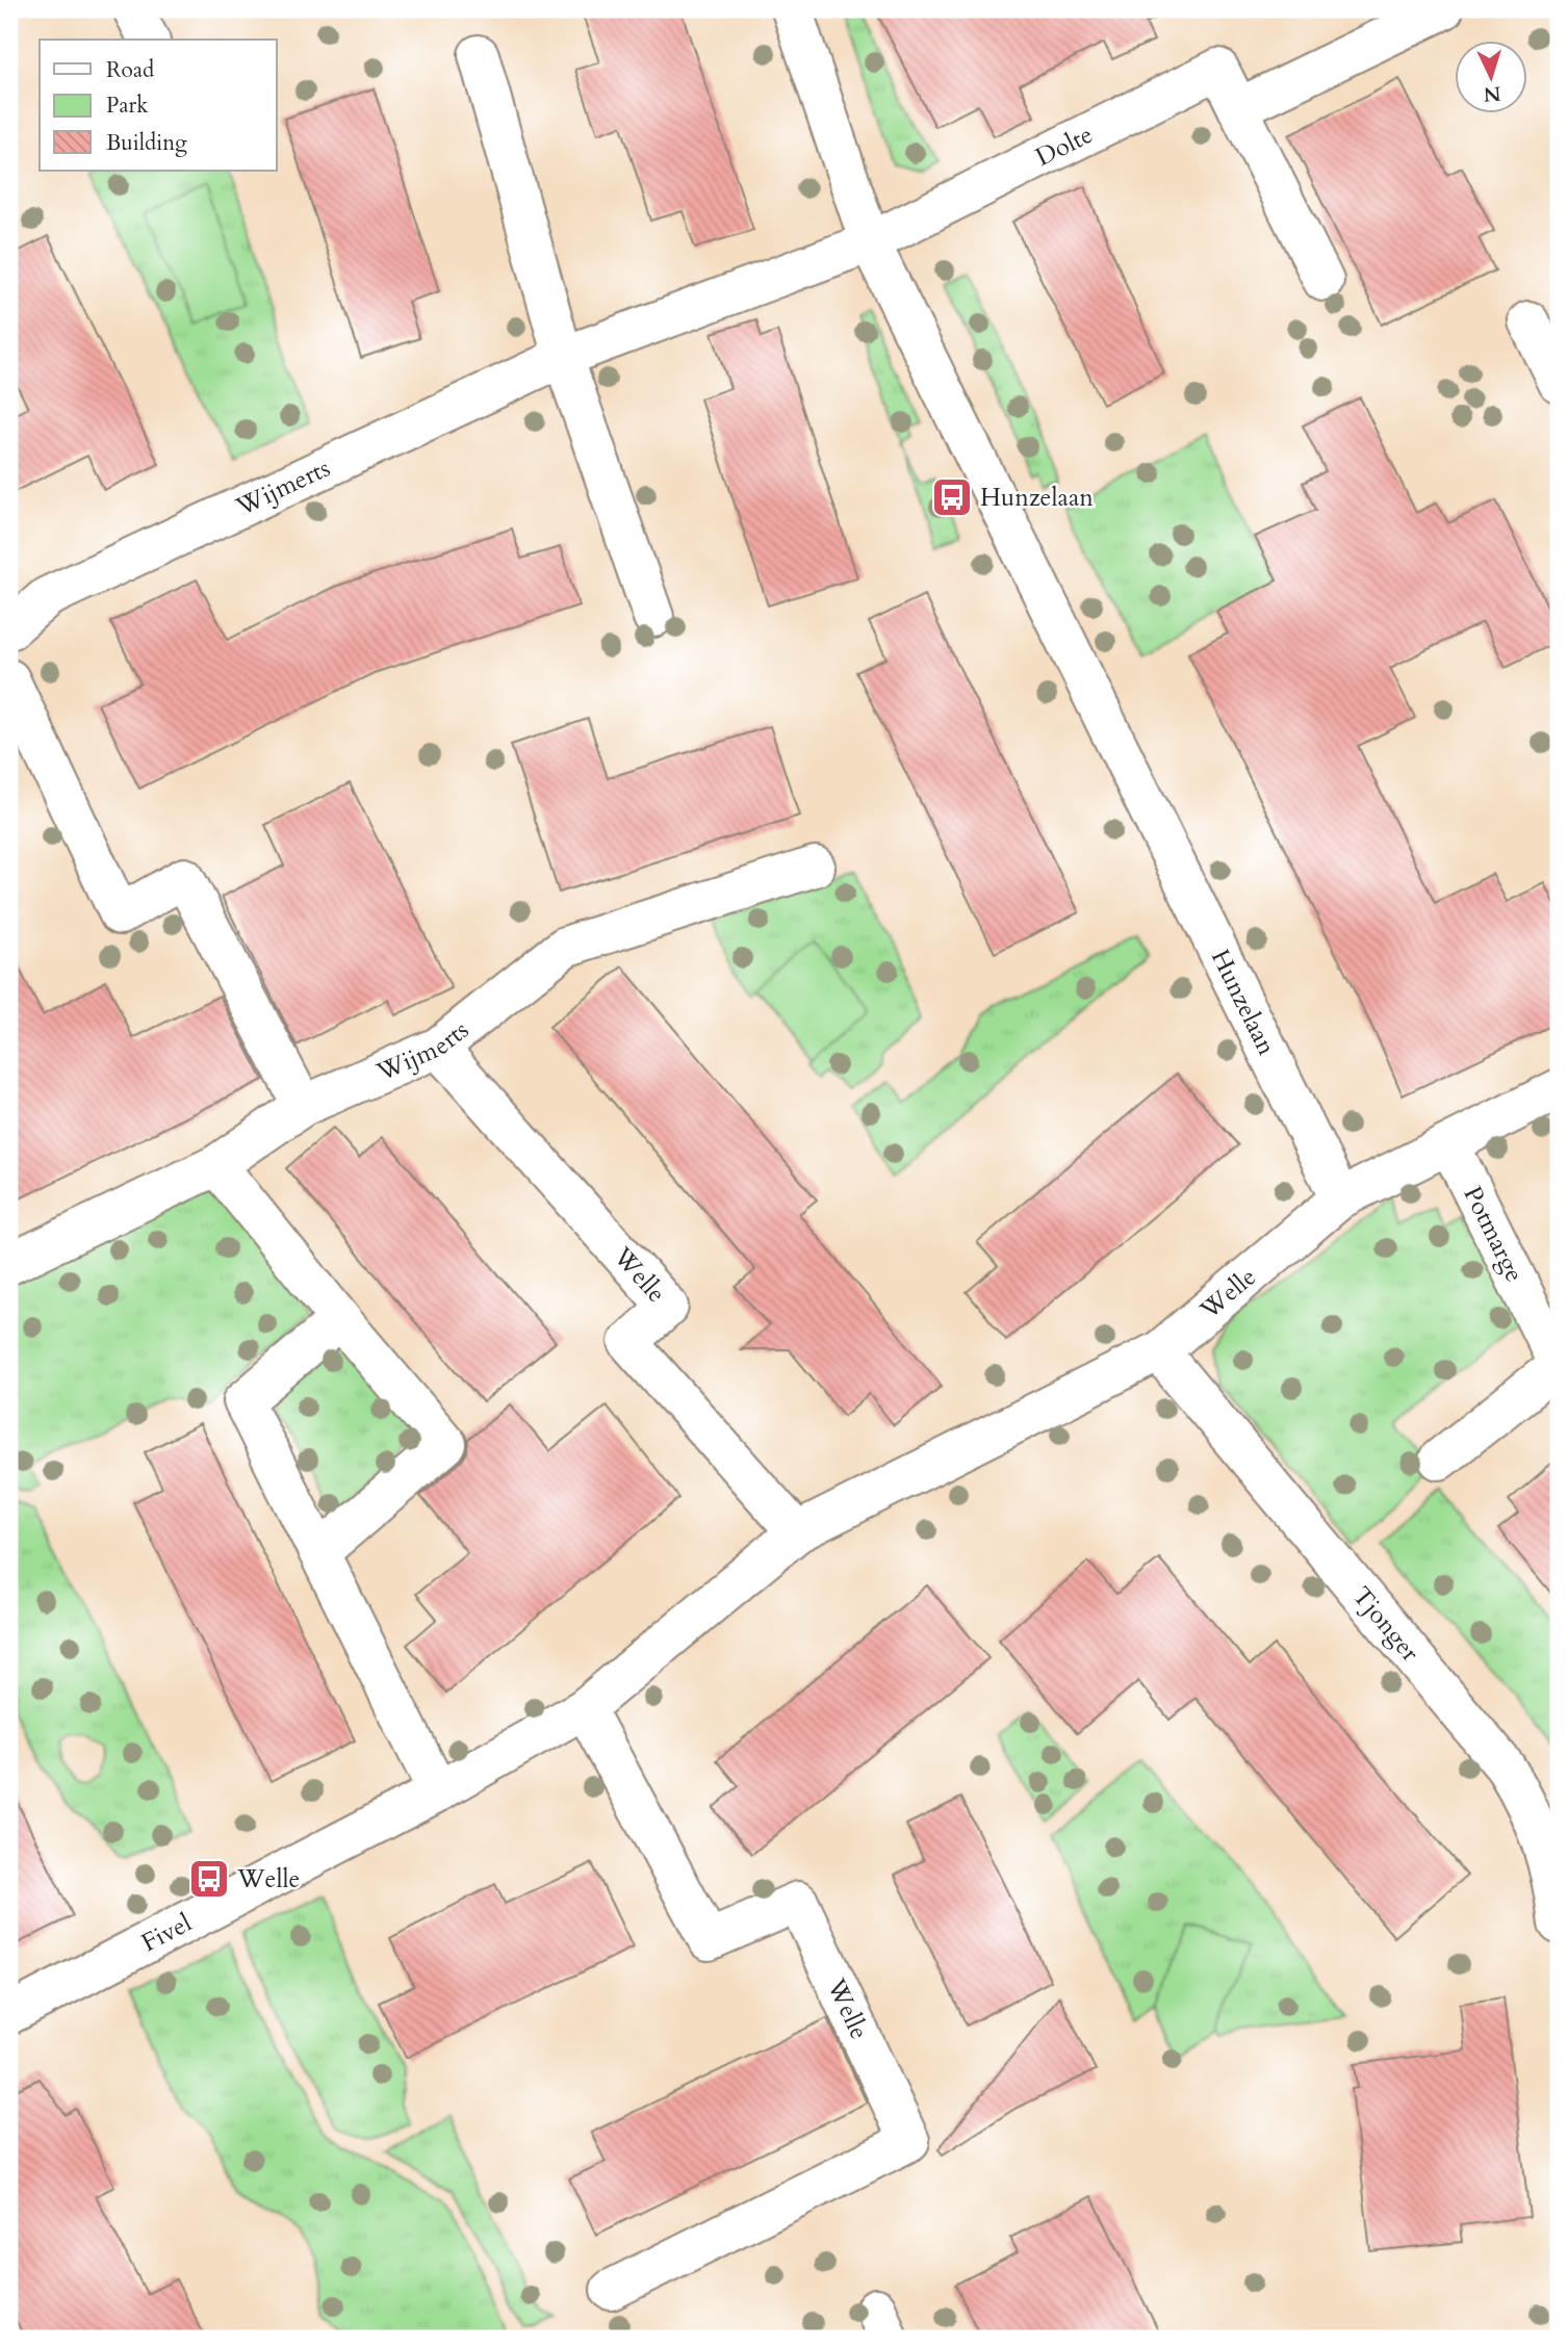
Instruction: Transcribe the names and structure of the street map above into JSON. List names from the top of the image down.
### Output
{
  "streets": {
    "street": [
      "Dolte",
      "Wijmerts",
      "Hunzelaan",
      "Potmarge",
      "Welle",
      "Tjonger",
      "Fivel"
    ]
  },
  "crossings": [
    ["Dolte", "Wijmerts"],
    ["Dolte", "Hunzelaan"],
    ["Wijmerts", "Hunzelaan"],
    ["Wijmerts", "Welle"],
    ["Hunzelaan", "Welle"],
    ["Welle", "Tjonger"],
    ["Welle", "Fivel"]
  ],
  "places": {
    "bus stop": ["Hunzelaan", "Welle"]
  },
  "legend": ["Road", "Park", "Building"],
  "north": "bottom"
}
